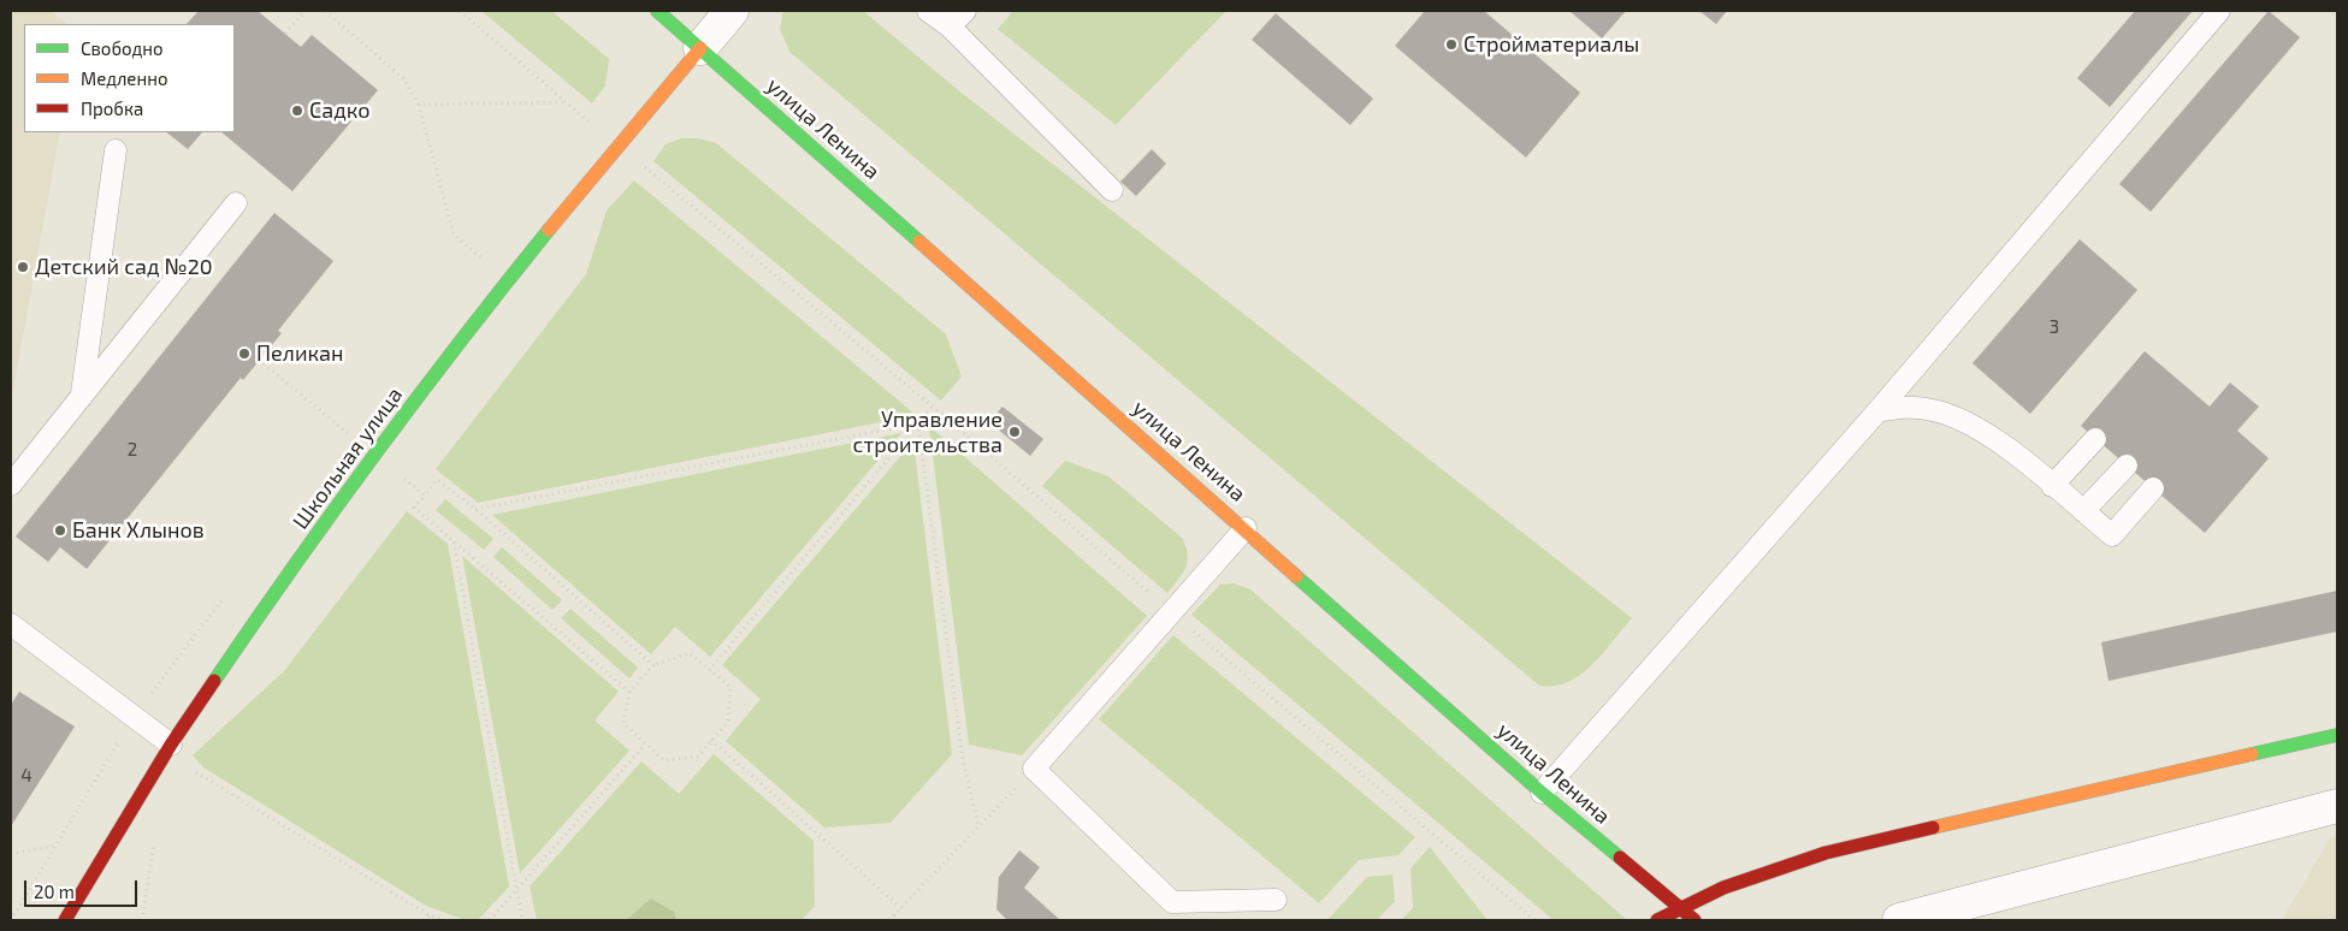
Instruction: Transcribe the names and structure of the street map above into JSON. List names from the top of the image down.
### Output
{
  "streets": {
    "main road": ["улица Ленина", "Школьная улица"]
  },
  "crossings": [
    ["улица Ленина", "Школьная улица"]
  ],
  "places": [
    "Стройматериалы",
    "Садко",
    "Детский сад №20",
    "Пеликан",
    "Управление строительства",
    "Банк Хлынов"
  ],
  "house_numbers": ["3", "2", "4"],
  "legend": ["Свободно", "Медленно", "Пробка"],
  "scale_bar": "20 m"
}
